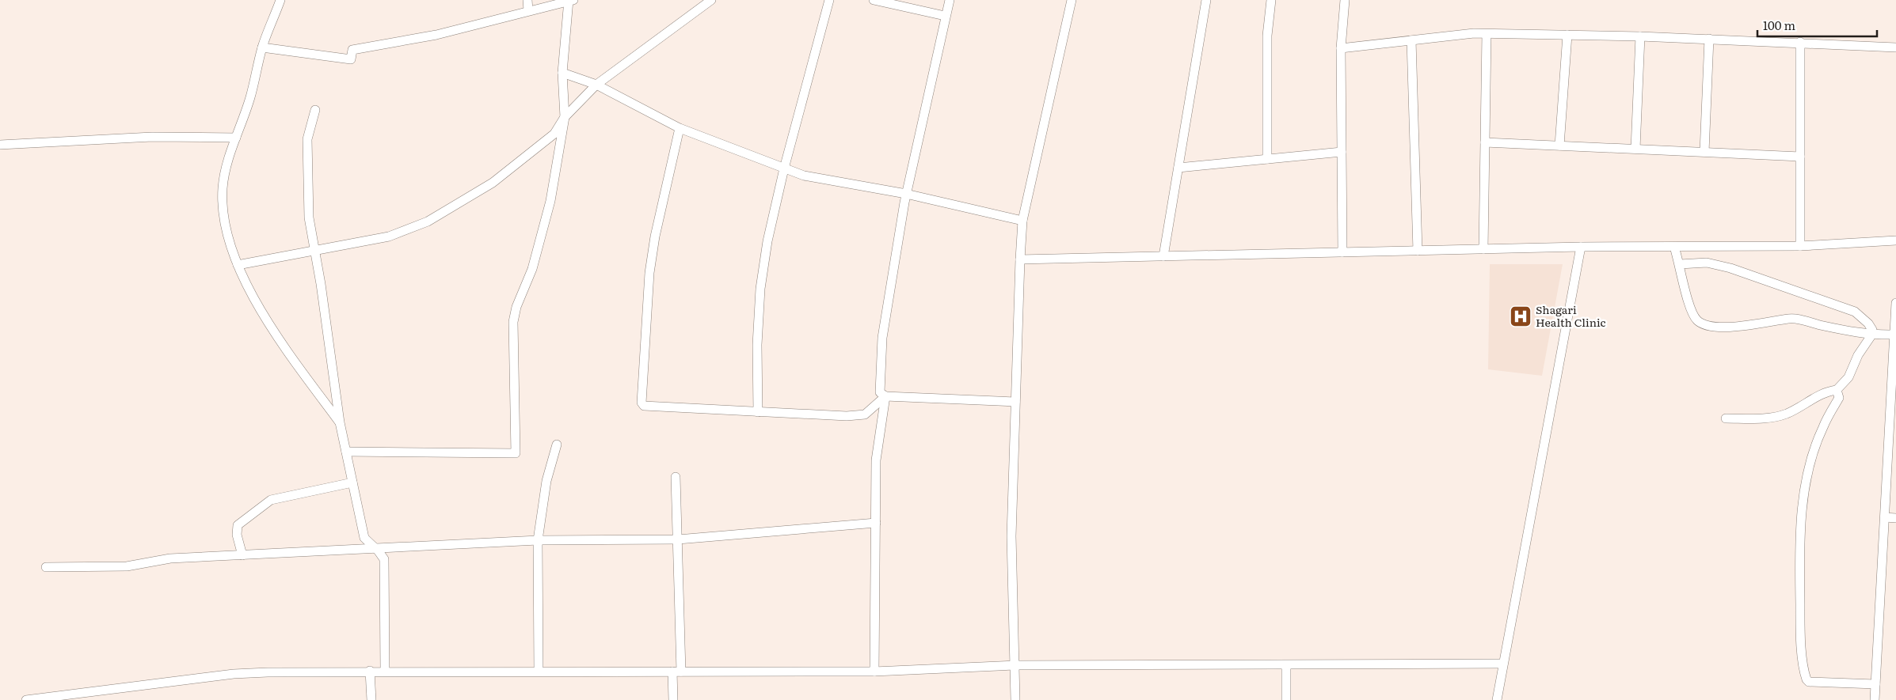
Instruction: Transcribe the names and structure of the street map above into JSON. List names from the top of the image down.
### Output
{
  "places": {
    "hospital": ["Shagari Health Clinic"]
  },
  "scale_bar": "100 m"
}
